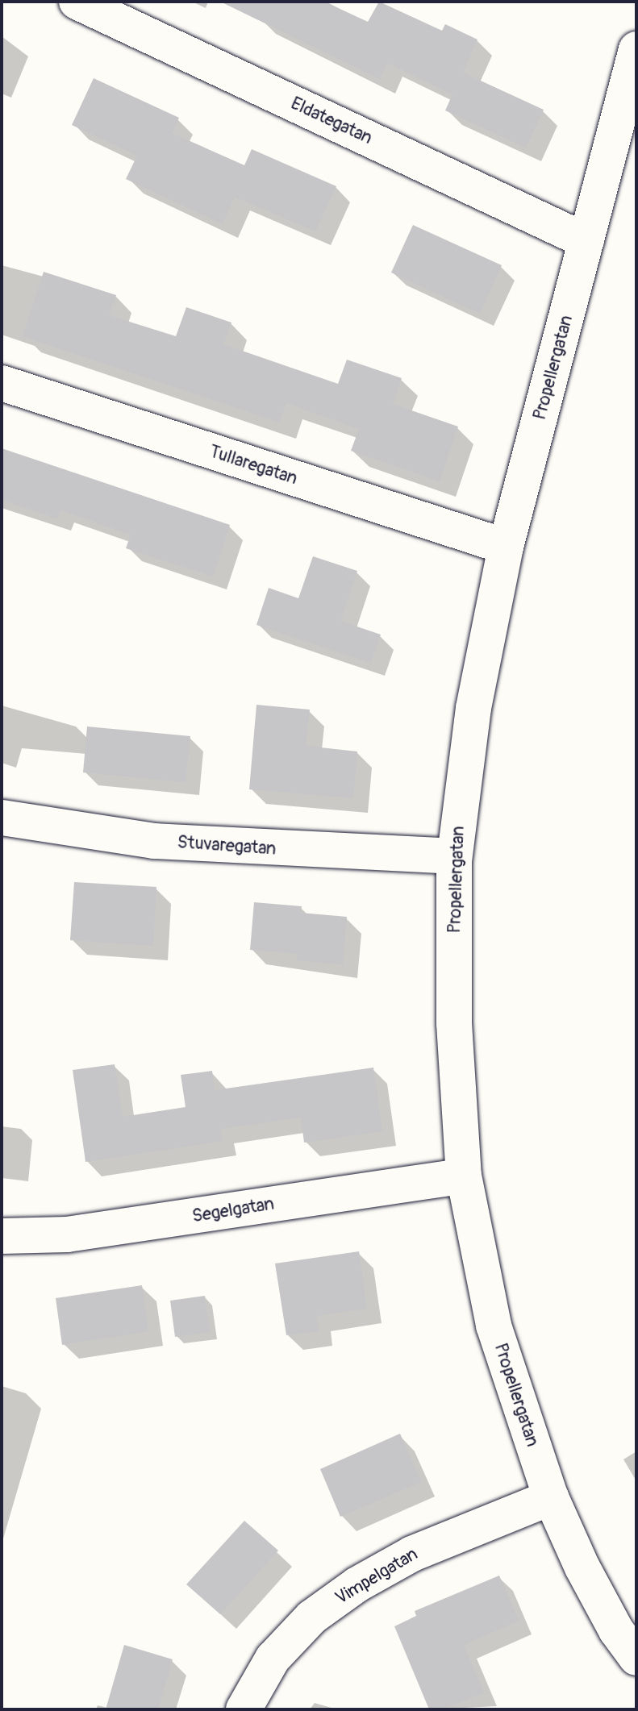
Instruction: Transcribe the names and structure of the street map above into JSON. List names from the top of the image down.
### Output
{
  "streets": {
    "street": [
      "Eldategatan",
      "Propellergatan",
      "Tullaregatan",
      "Stuvaregatan",
      "Segelgatan",
      "Vimpelgatan"
    ]
  },
  "crossings": [
    ["Eldategatan", "Propellergatan"],
    ["Propellergatan", "Tullaregatan"],
    ["Propellergatan", "Stuvaregatan"],
    ["Propellergatan", "Segelgatan"],
    ["Propellergatan", "Vimpelgatan"]
  ]
}
